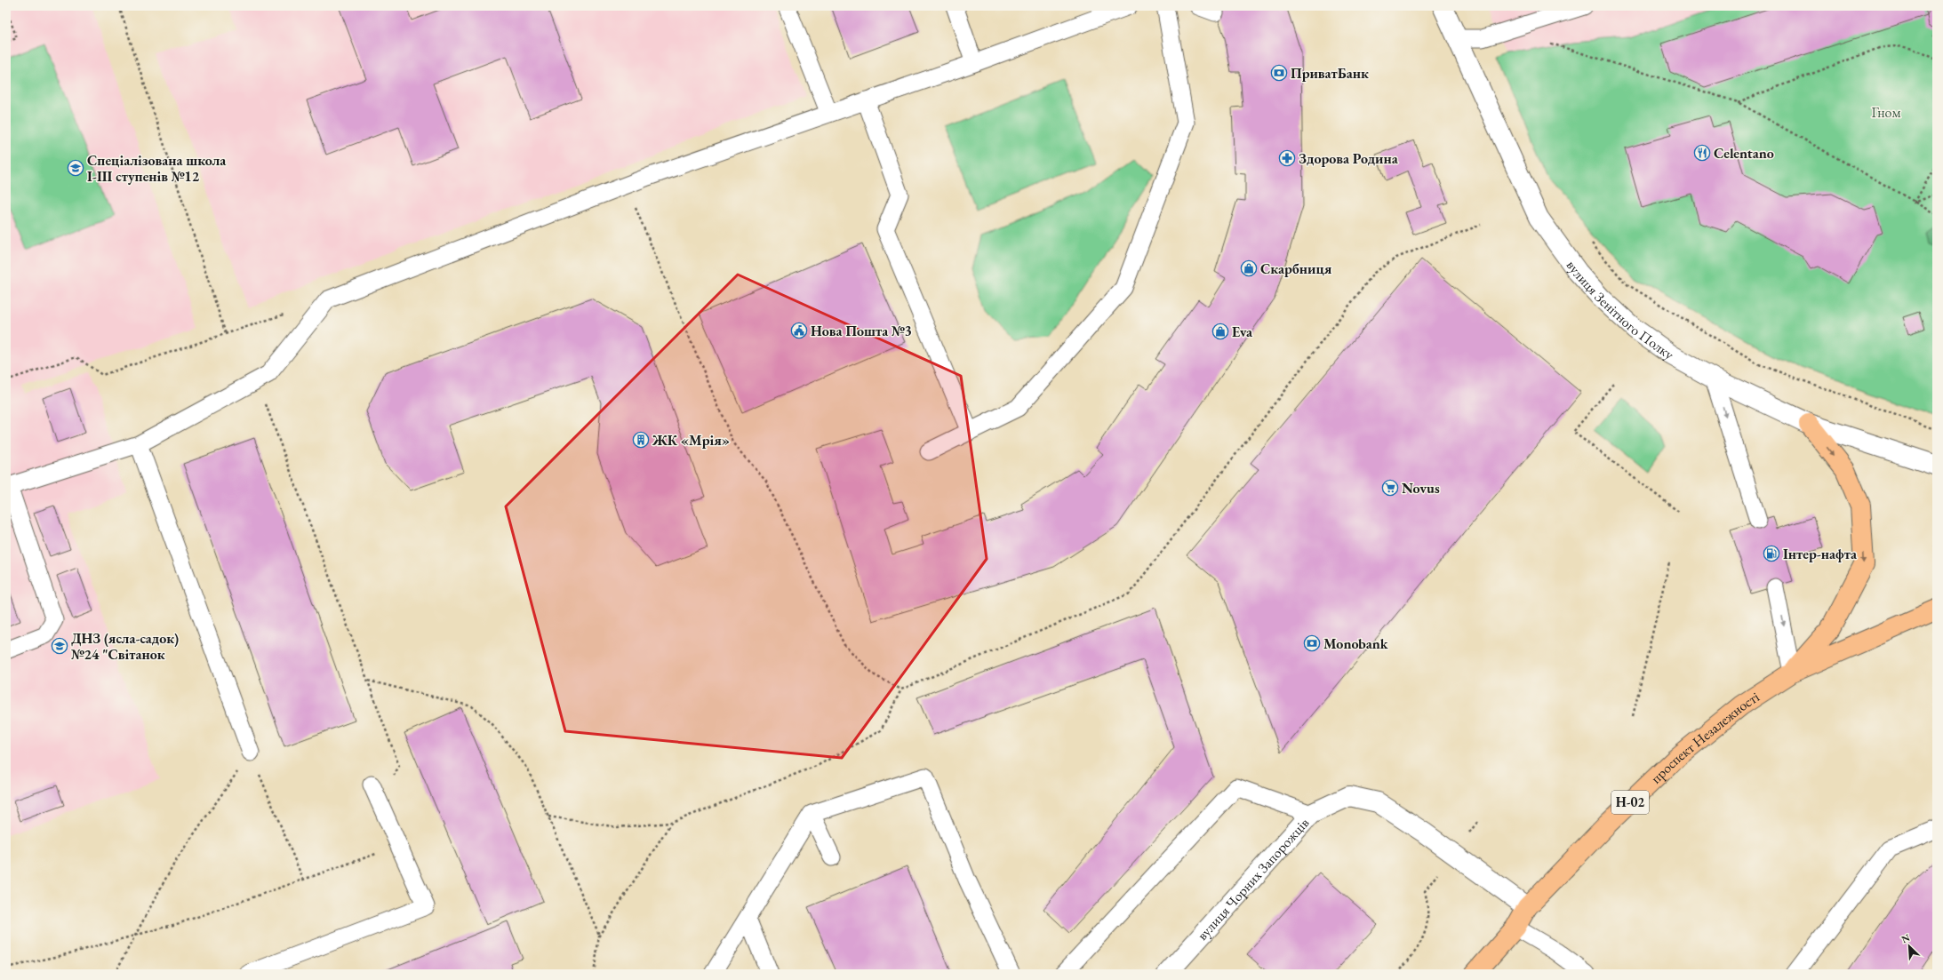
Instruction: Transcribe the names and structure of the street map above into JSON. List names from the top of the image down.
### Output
{
  "streets": {
    "main road": ["проспект Незалежності", "Н-02"],
    "street": ["вулиця Зенітного Полку", "вулиця Чорних Запорожців"]
  },
  "crossings": [
    ["проспект Незалежності", "вулиця Чорних Запорожців"]
  ],
  "parks": ["Гном"],
  "places": {
    "bank": ["ПриватБанк", "Monobank"],
    "restaurant": ["Celentano"],
    "pharmacy": ["Здорова Родина"],
    "school or university": ["Спеціалізована школа І-ІІІ ступенів №12", "ДНЗ (ясла-садок) №24 \"Світанок"],
    "shop": ["Скарбниця", "Eva"],
    "public building": ["Нова Пошта №3"],
    "building": ["ЖК «Мрія»"],
    "supermarket": ["Novus"],
    "fuel station": ["Інтер-нафта"]
  },
  "north": "top left"
}
